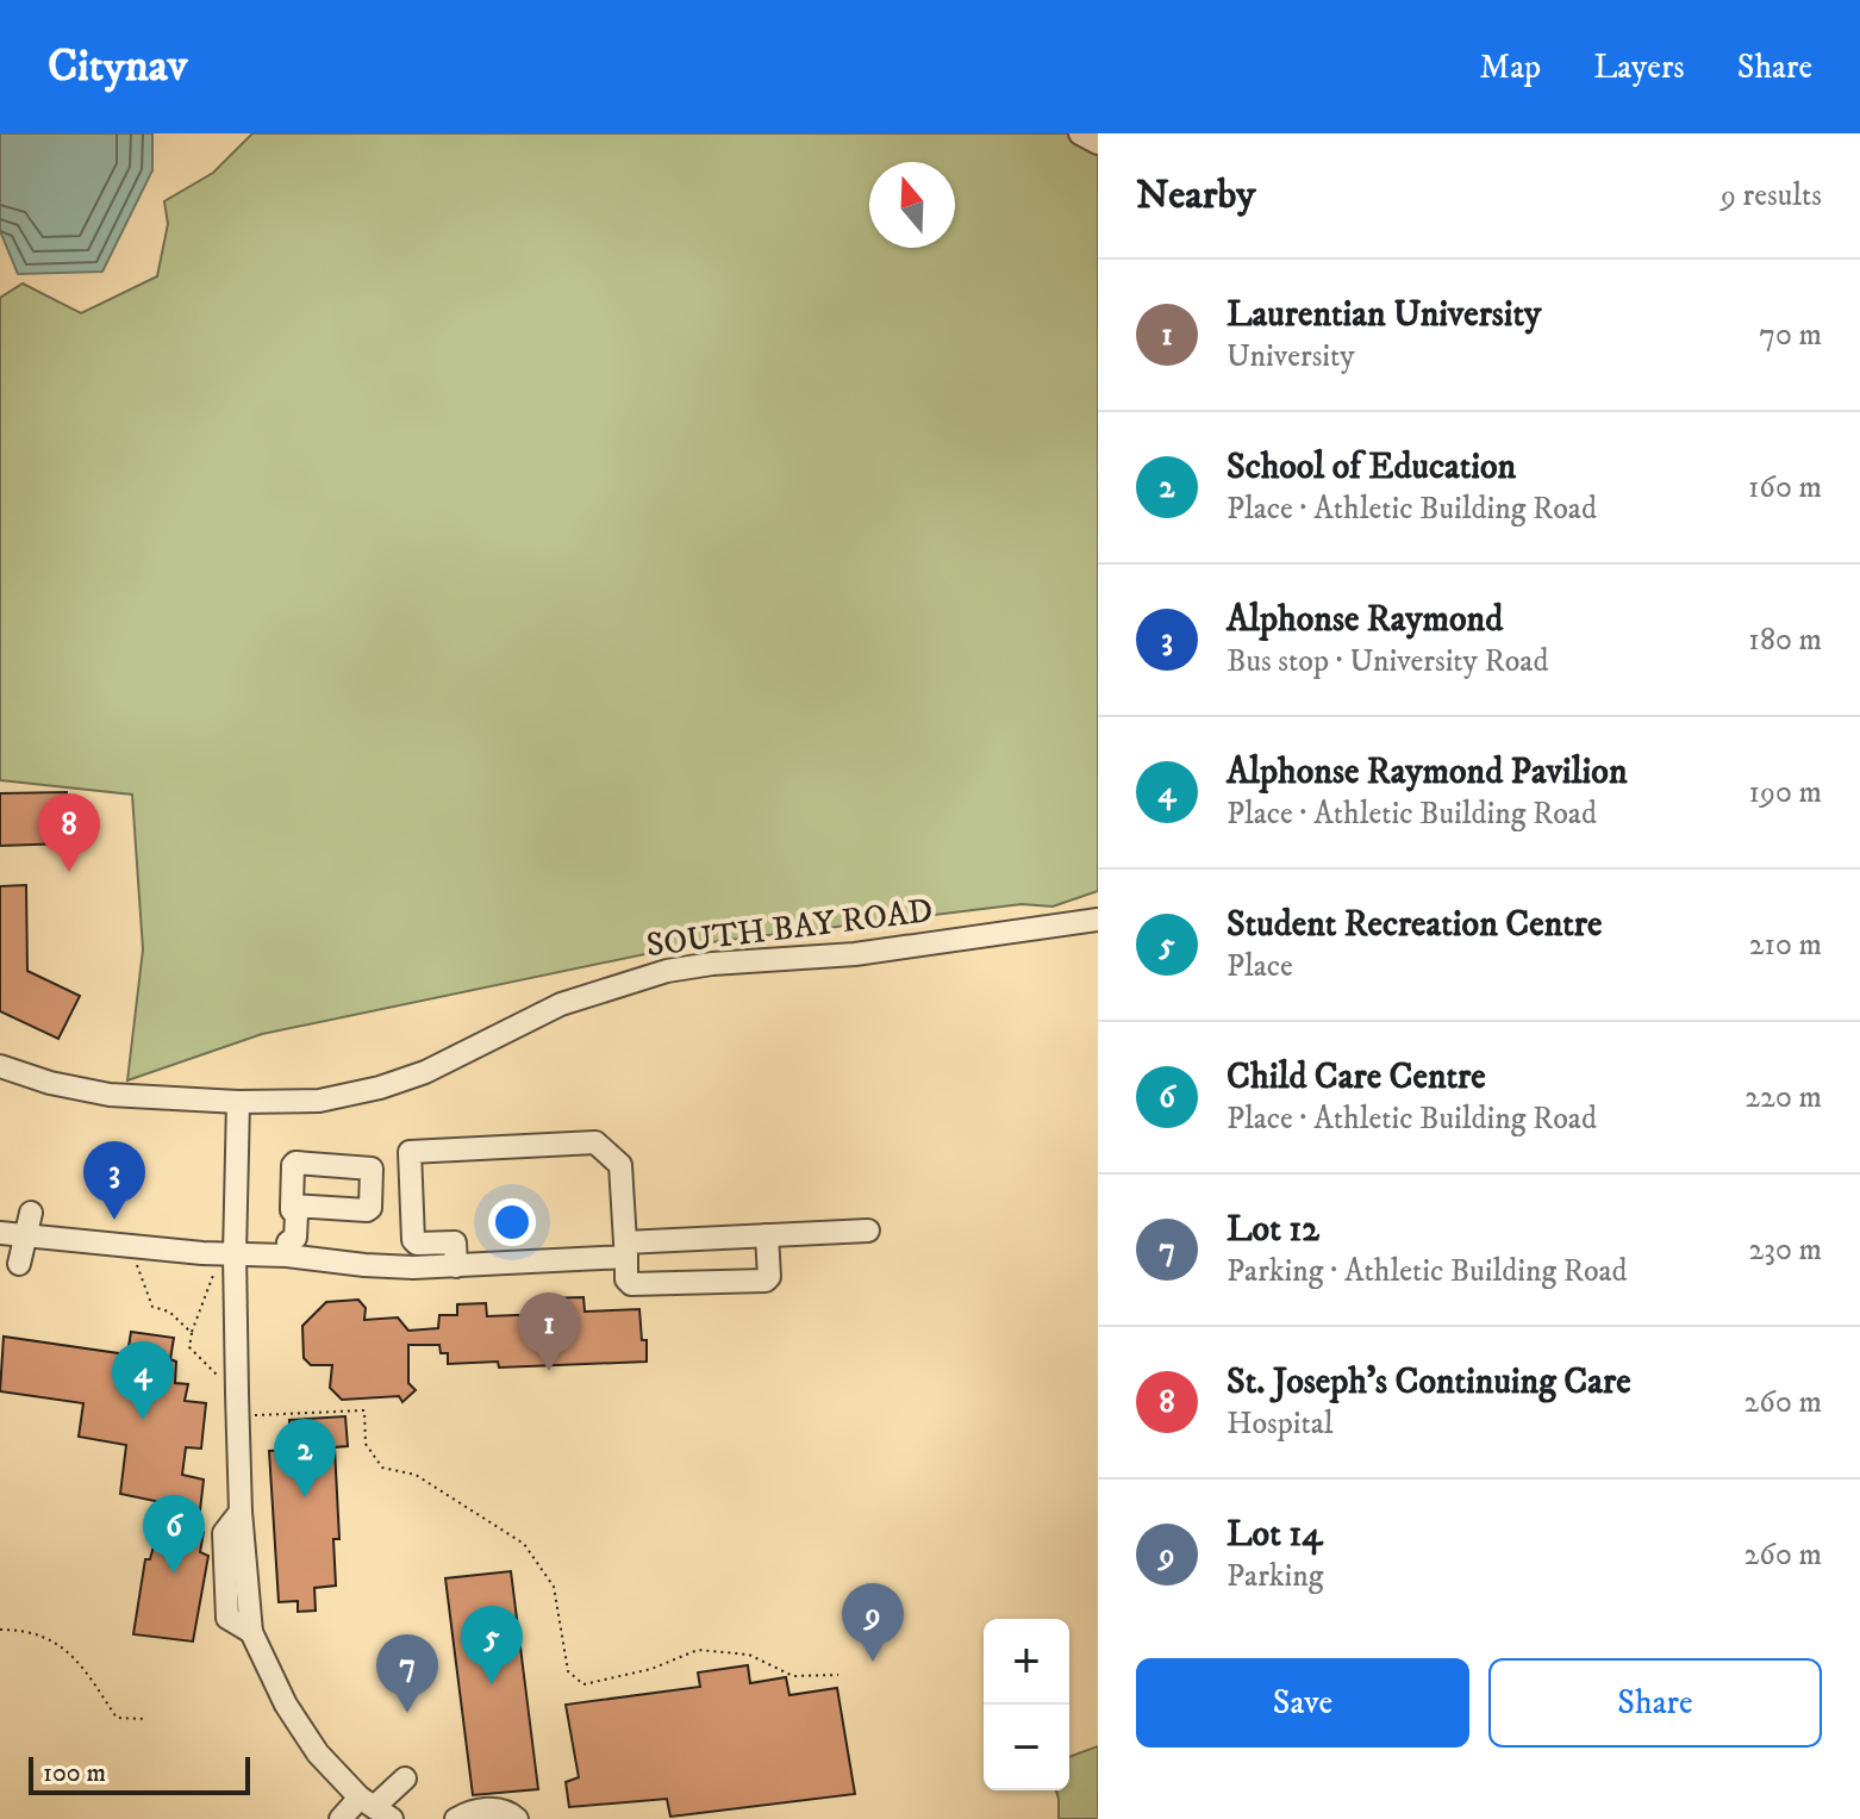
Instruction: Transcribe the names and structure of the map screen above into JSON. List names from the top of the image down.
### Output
{
  "streets": {
    "street": ["SOUTH BAY ROAD"]
  },
  "scale_bar": "100 m",
  "north": "top",
  "page": {
    "header": "Citynav",
    "nav": ["Map", "Layers", "Share"],
    "heading": ["Nearby", "9 results"],
    "list": [
      {
        "mark": "1",
        "name": "Laurentian University",
        "note": "University",
        "value": "70 m"
      },
      {
        "mark": "2",
        "name": "School of Education",
        "note": "Place · Athletic Building Road",
        "value": "160 m"
      },
      {
        "mark": "3",
        "name": "Alphonse Raymond",
        "note": "Bus stop · University Road",
        "value": "180 m"
      },
      {
        "mark": "4",
        "name": "Alphonse Raymond Pavilion",
        "note": "Place · Athletic Building Road",
        "value": "190 m"
      },
      {
        "mark": "5",
        "name": "Student Recreation Centre",
        "note": "Place",
        "value": "210 m"
      },
      {
        "mark": "6",
        "name": "Child Care Centre",
        "note": "Place · Athletic Building Road",
        "value": "220 m"
      },
      {
        "mark": "7",
        "name": "Lot 12",
        "note": "Parking · Athletic Building Road",
        "value": "230 m"
      },
      {
        "mark": "8",
        "name": "St. Joseph's Continuing Care",
        "note": "Hospital",
        "value": "260 m"
      },
      {
        "mark": "9",
        "name": "Lot 14",
        "note": "Parking",
        "value": "260 m"
      }
    ],
    "pins": [
      "8",
      "3",
      "1",
      "4",
      "2",
      "6",
      "9",
      "5",
      "7"
    ],
    "map_buttons": ["+", "−"],
    "buttons": ["Save", "Share"],
    "scale": "100 m"
  }
}
